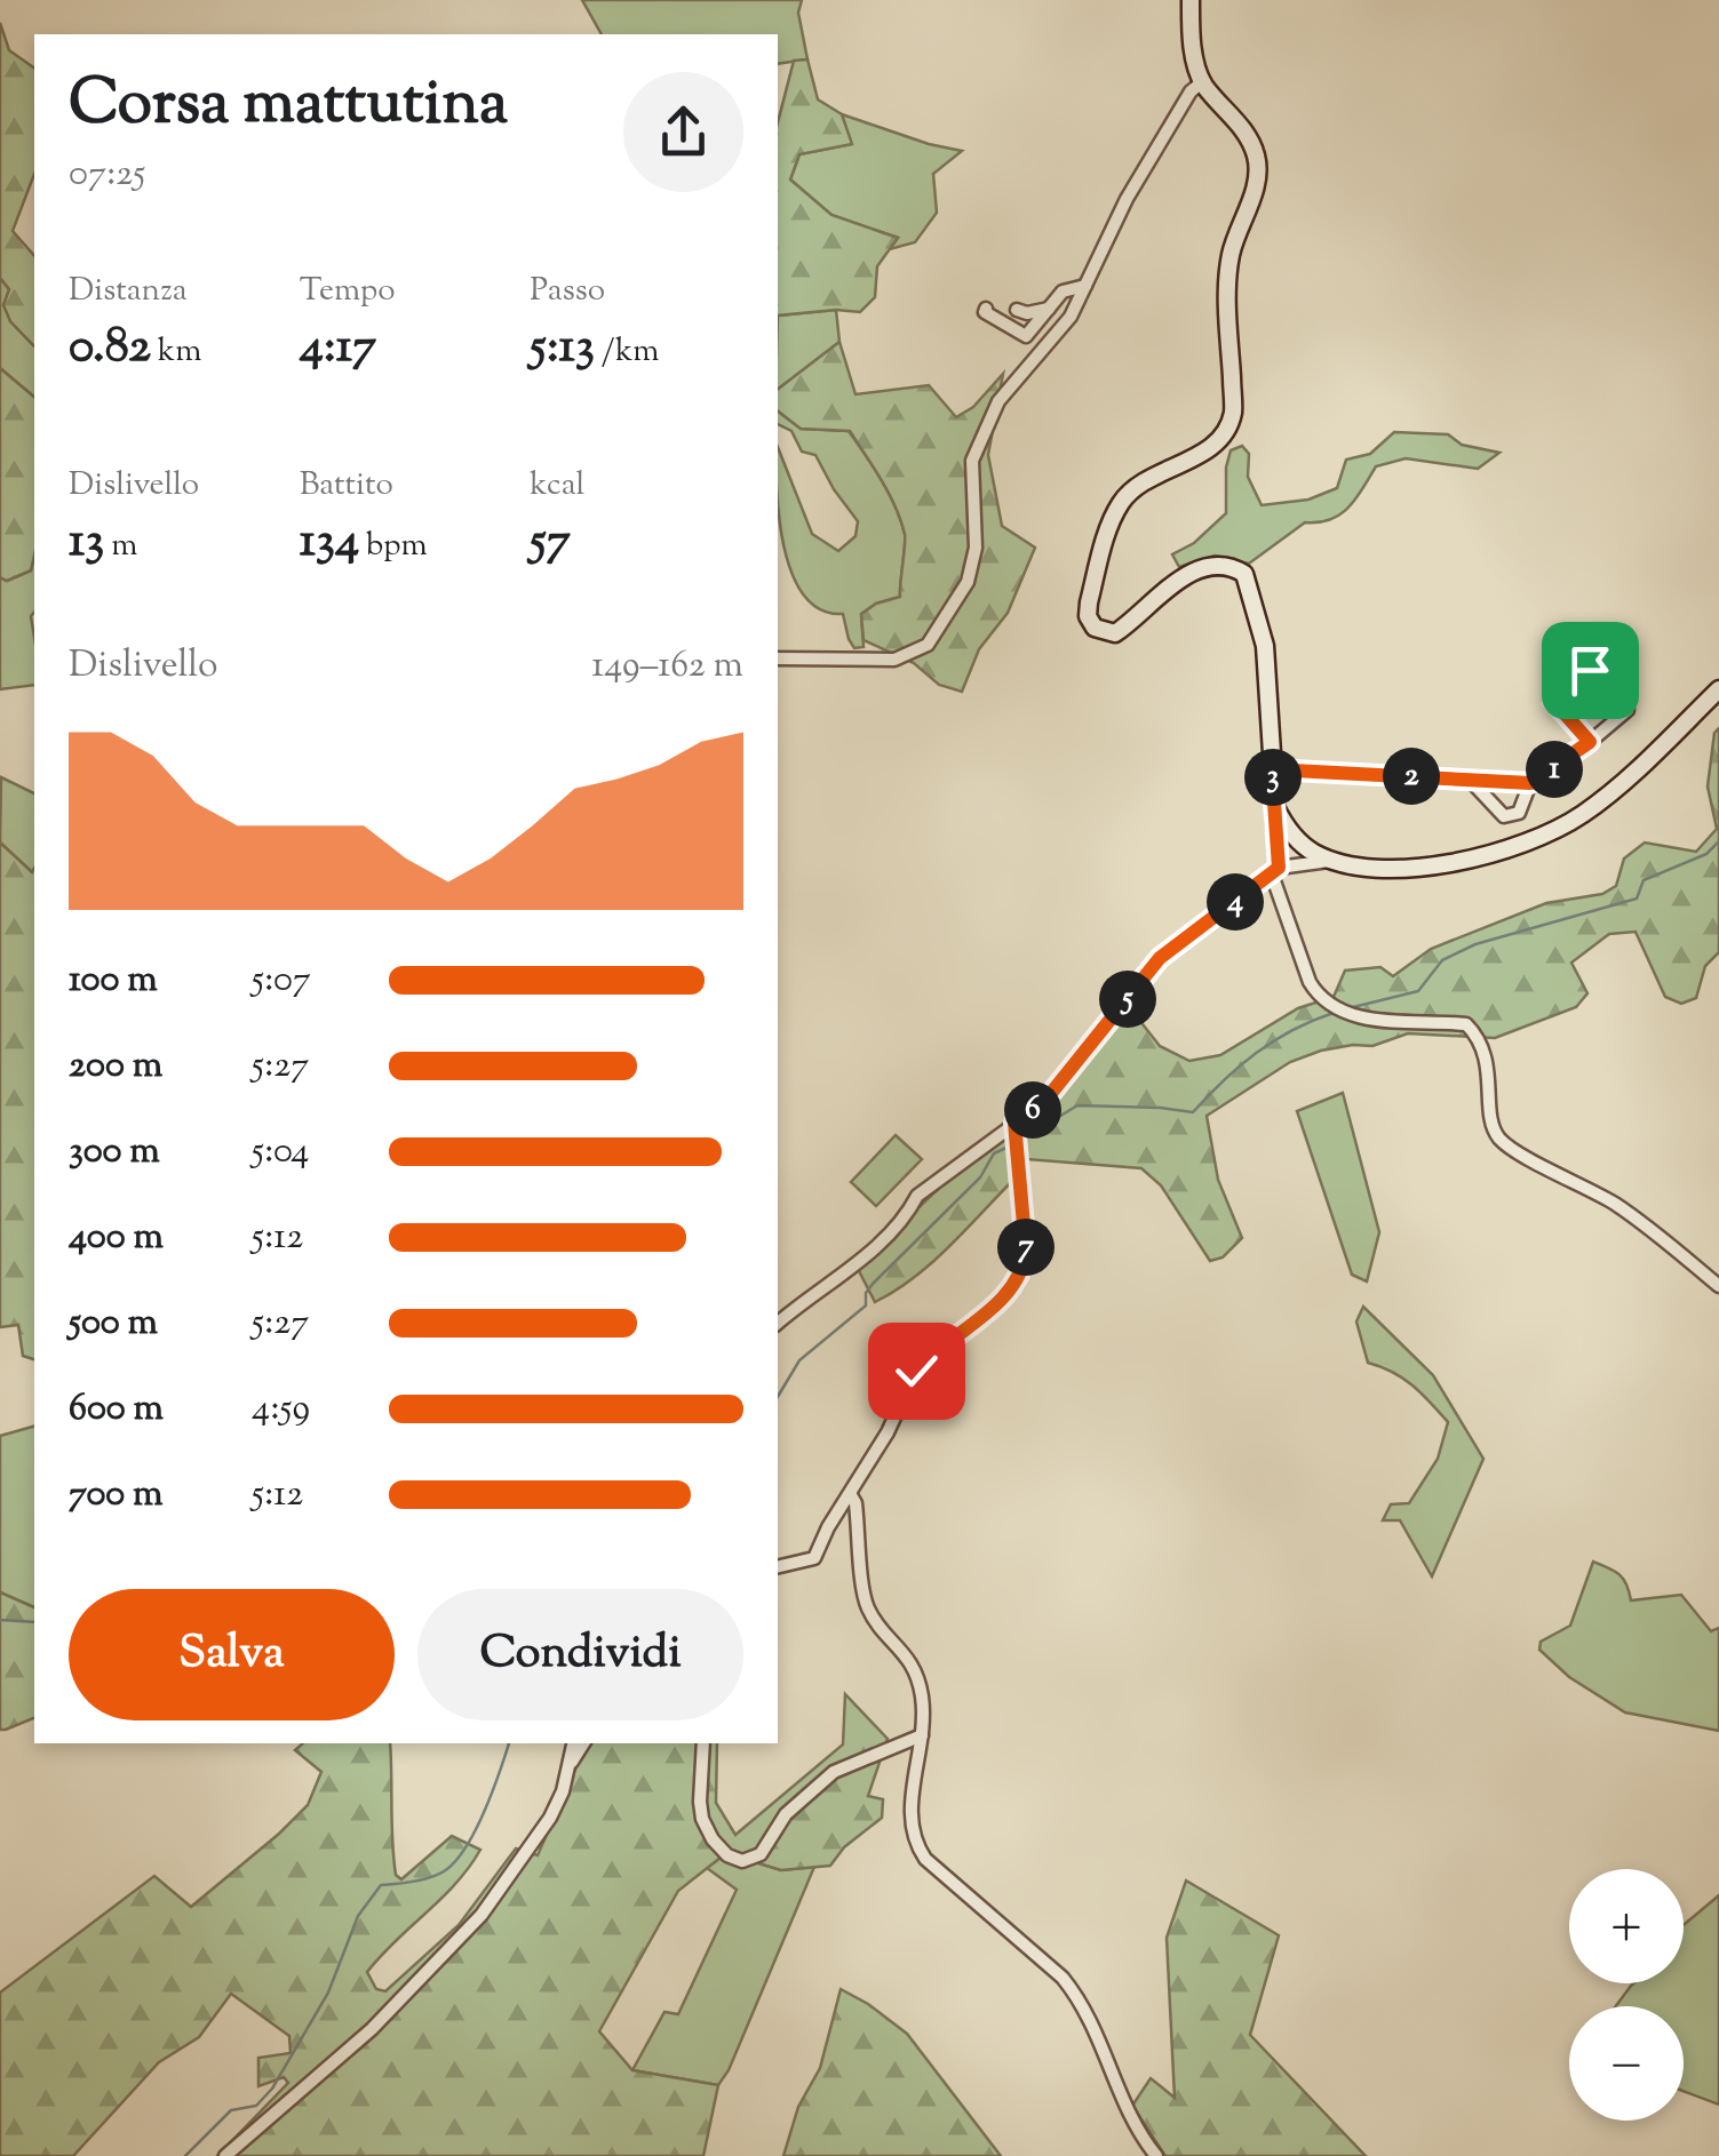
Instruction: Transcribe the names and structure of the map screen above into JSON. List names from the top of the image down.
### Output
{
  "page": {
    "heading": ["Corsa mattutina", "07:25"],
    "stats": [
      ["Distanza", "0.82 km"],
      ["Tempo", "4:17"],
      ["Passo", "5:13 /km"],
      ["Dislivello", "13 m"],
      ["Battito", "134 bpm"],
      ["kcal", "57"]
    ],
    "chart": ["Dislivello", "149–162 m"],
    "pins": [
      "1",
      "2",
      "3",
      "4",
      "5",
      "6",
      "7"
    ],
    "list": [
      {
        "name": "100 m",
        "note": "5:07"
      },
      {
        "name": "200 m",
        "note": "5:27"
      },
      {
        "name": "300 m",
        "note": "5:04"
      },
      {
        "name": "400 m",
        "note": "5:12"
      },
      {
        "name": "500 m",
        "note": "5:27"
      },
      {
        "name": "600 m",
        "note": "4:59"
      },
      {
        "name": "700 m",
        "note": "5:12"
      }
    ],
    "buttons": ["Salva", "Condividi"],
    "map_buttons": ["+", "−"]
  }
}
